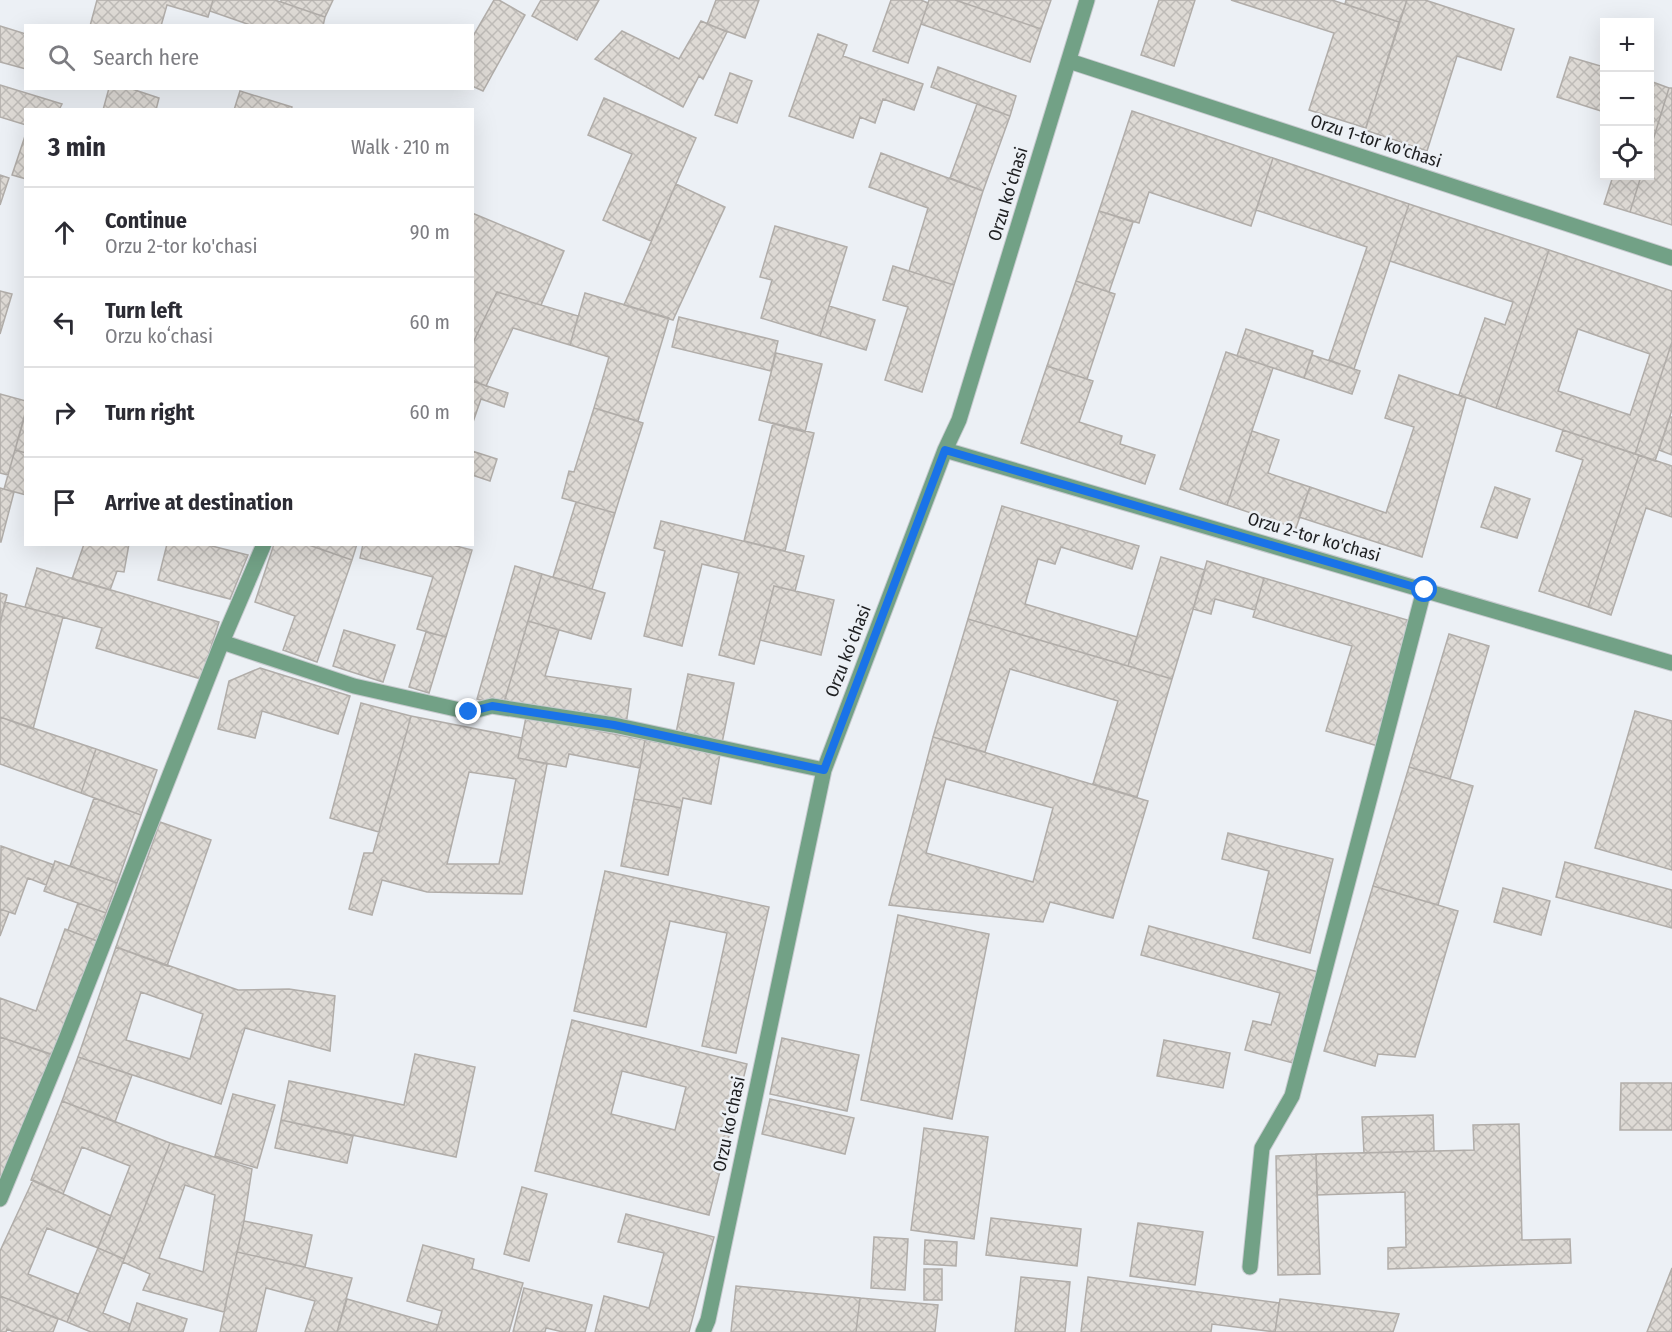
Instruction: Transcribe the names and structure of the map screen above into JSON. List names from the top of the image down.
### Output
{
  "streets": {
    "street": ["Orzu 1-tor ko'chasi", "Orzu koʻchasi", "Orzu 2-tor ko'chasi"]
  },
  "crossings": [
    ["Orzu 1-tor ko'chasi", "Orzu koʻchasi"],
    ["Orzu koʻchasi", "Orzu 2-tor ko'chasi"]
  ],
  "page": {
    "map_buttons": ["+", "−"],
    "search": "Search here",
    "heading": ["3 min", "Walk · 210 m"],
    "list": [
      ["Continue", "Orzu 2-tor ko'chasi", "90 m"],
      ["Turn left", "Orzu koʻchasi", "60 m"],
      ["Turn right", "60 m"],
      "Arrive at destination"
    ]
  }
}
